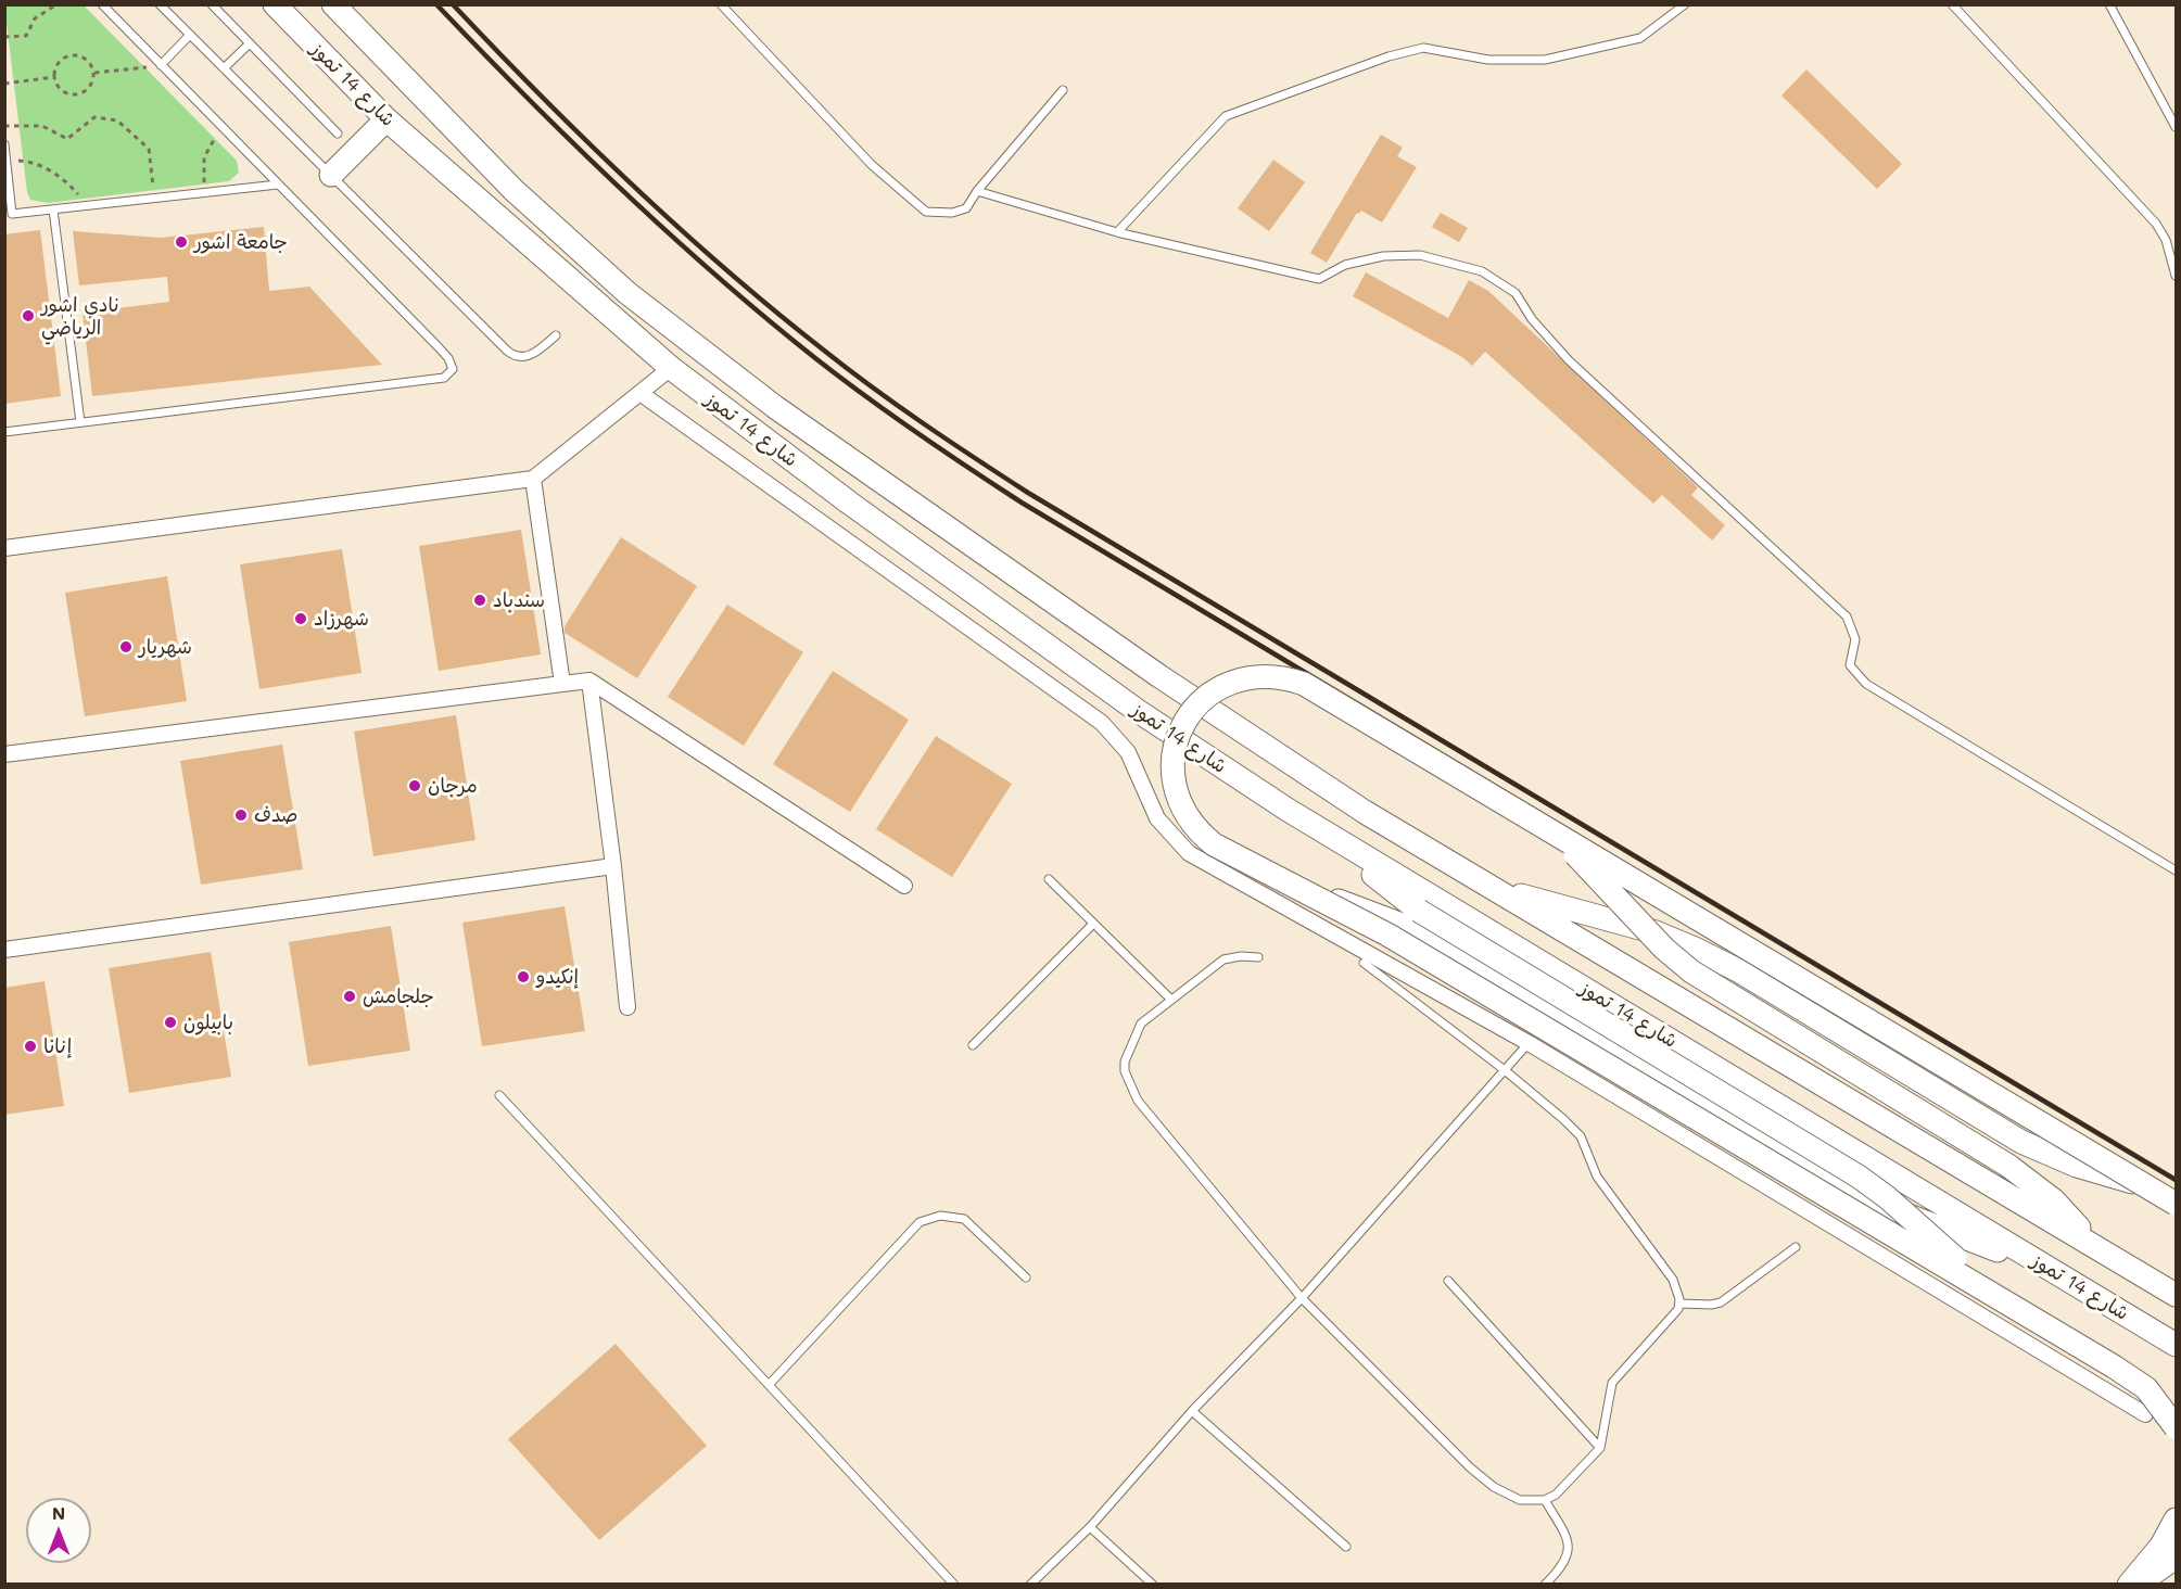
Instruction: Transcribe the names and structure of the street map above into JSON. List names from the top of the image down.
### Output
{
  "streets": {
    "main road": ["شارع 14 تموز"]
  },
  "places": [
    "جامعة اشور",
    "نادي اشور الرياضي",
    "سندباد",
    "شهرزاد",
    "شهريار",
    "مرجان",
    "صدف",
    "إنكيدو",
    "جلجامش",
    "بابيلون",
    "إنانا"
  ],
  "north": "top"
}
